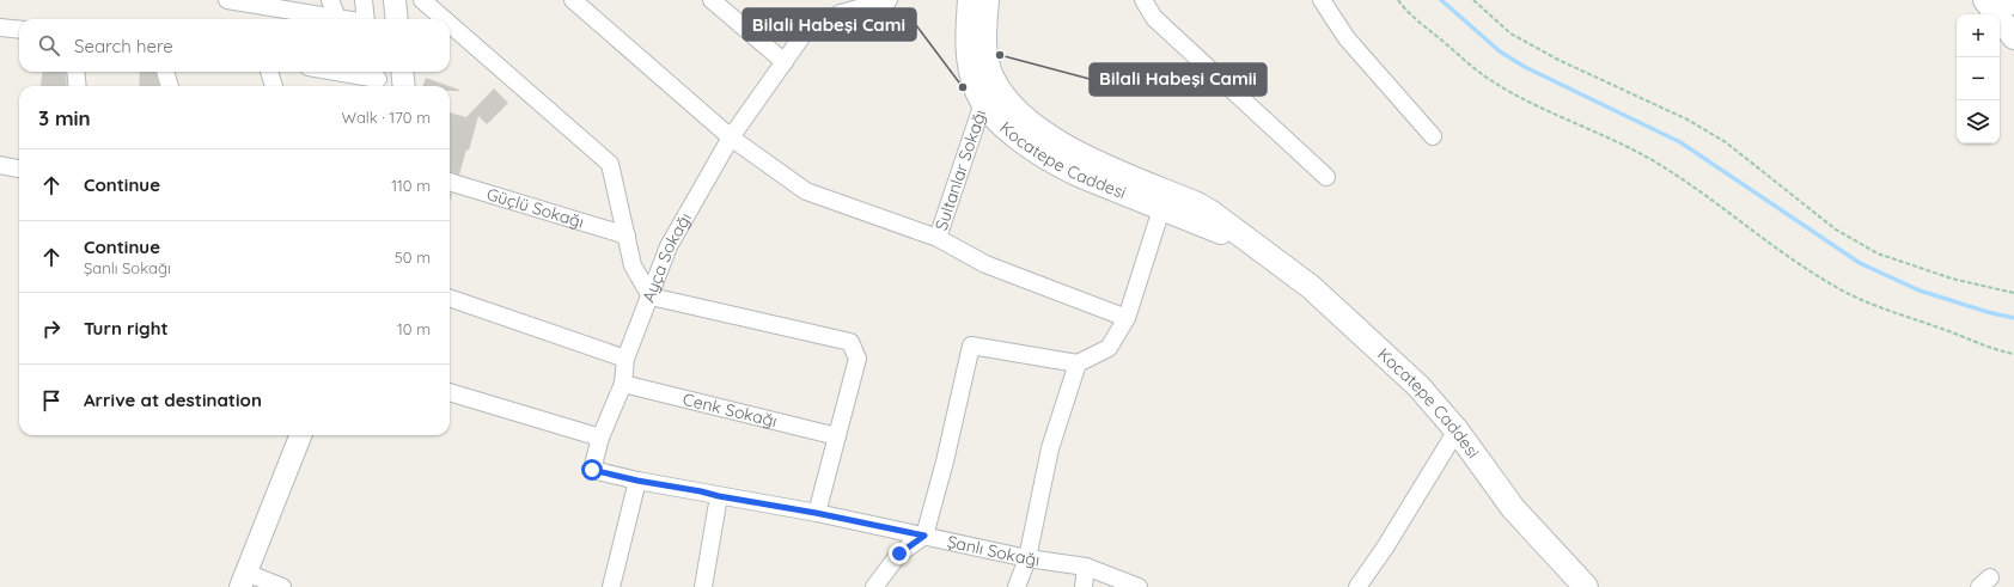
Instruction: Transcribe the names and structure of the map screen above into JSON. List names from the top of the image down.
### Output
{
  "streets": {
    "main road": ["Kocatepe Caddesi"],
    "street": [
      "Sultanlar Sokağı",
      "Güçlü Sokağı",
      "Ayça Sokağı",
      "Cenk Sokağı",
      "Şanlı Sokağı"
    ]
  },
  "crossings": [
    ["Kocatepe Caddesi", "Sultanlar Sokağı"],
    ["Ayça Sokağı", "Cenk Sokağı"],
    ["Ayça Sokağı", "Şanlı Sokağı"]
  ],
  "places": ["Bilali Habeşi Camii", "Bilali Habeşi Cami"],
  "page": {
    "map_buttons": ["+", "−"],
    "search": "Search here",
    "heading": ["3 min", "Walk · 170 m"],
    "list": [
      ["Continue", "110 m"],
      ["Continue", "Şanlı Sokağı", "50 m"],
      ["Turn right", "10 m"],
      "Arrive at destination"
    ]
  }
}
